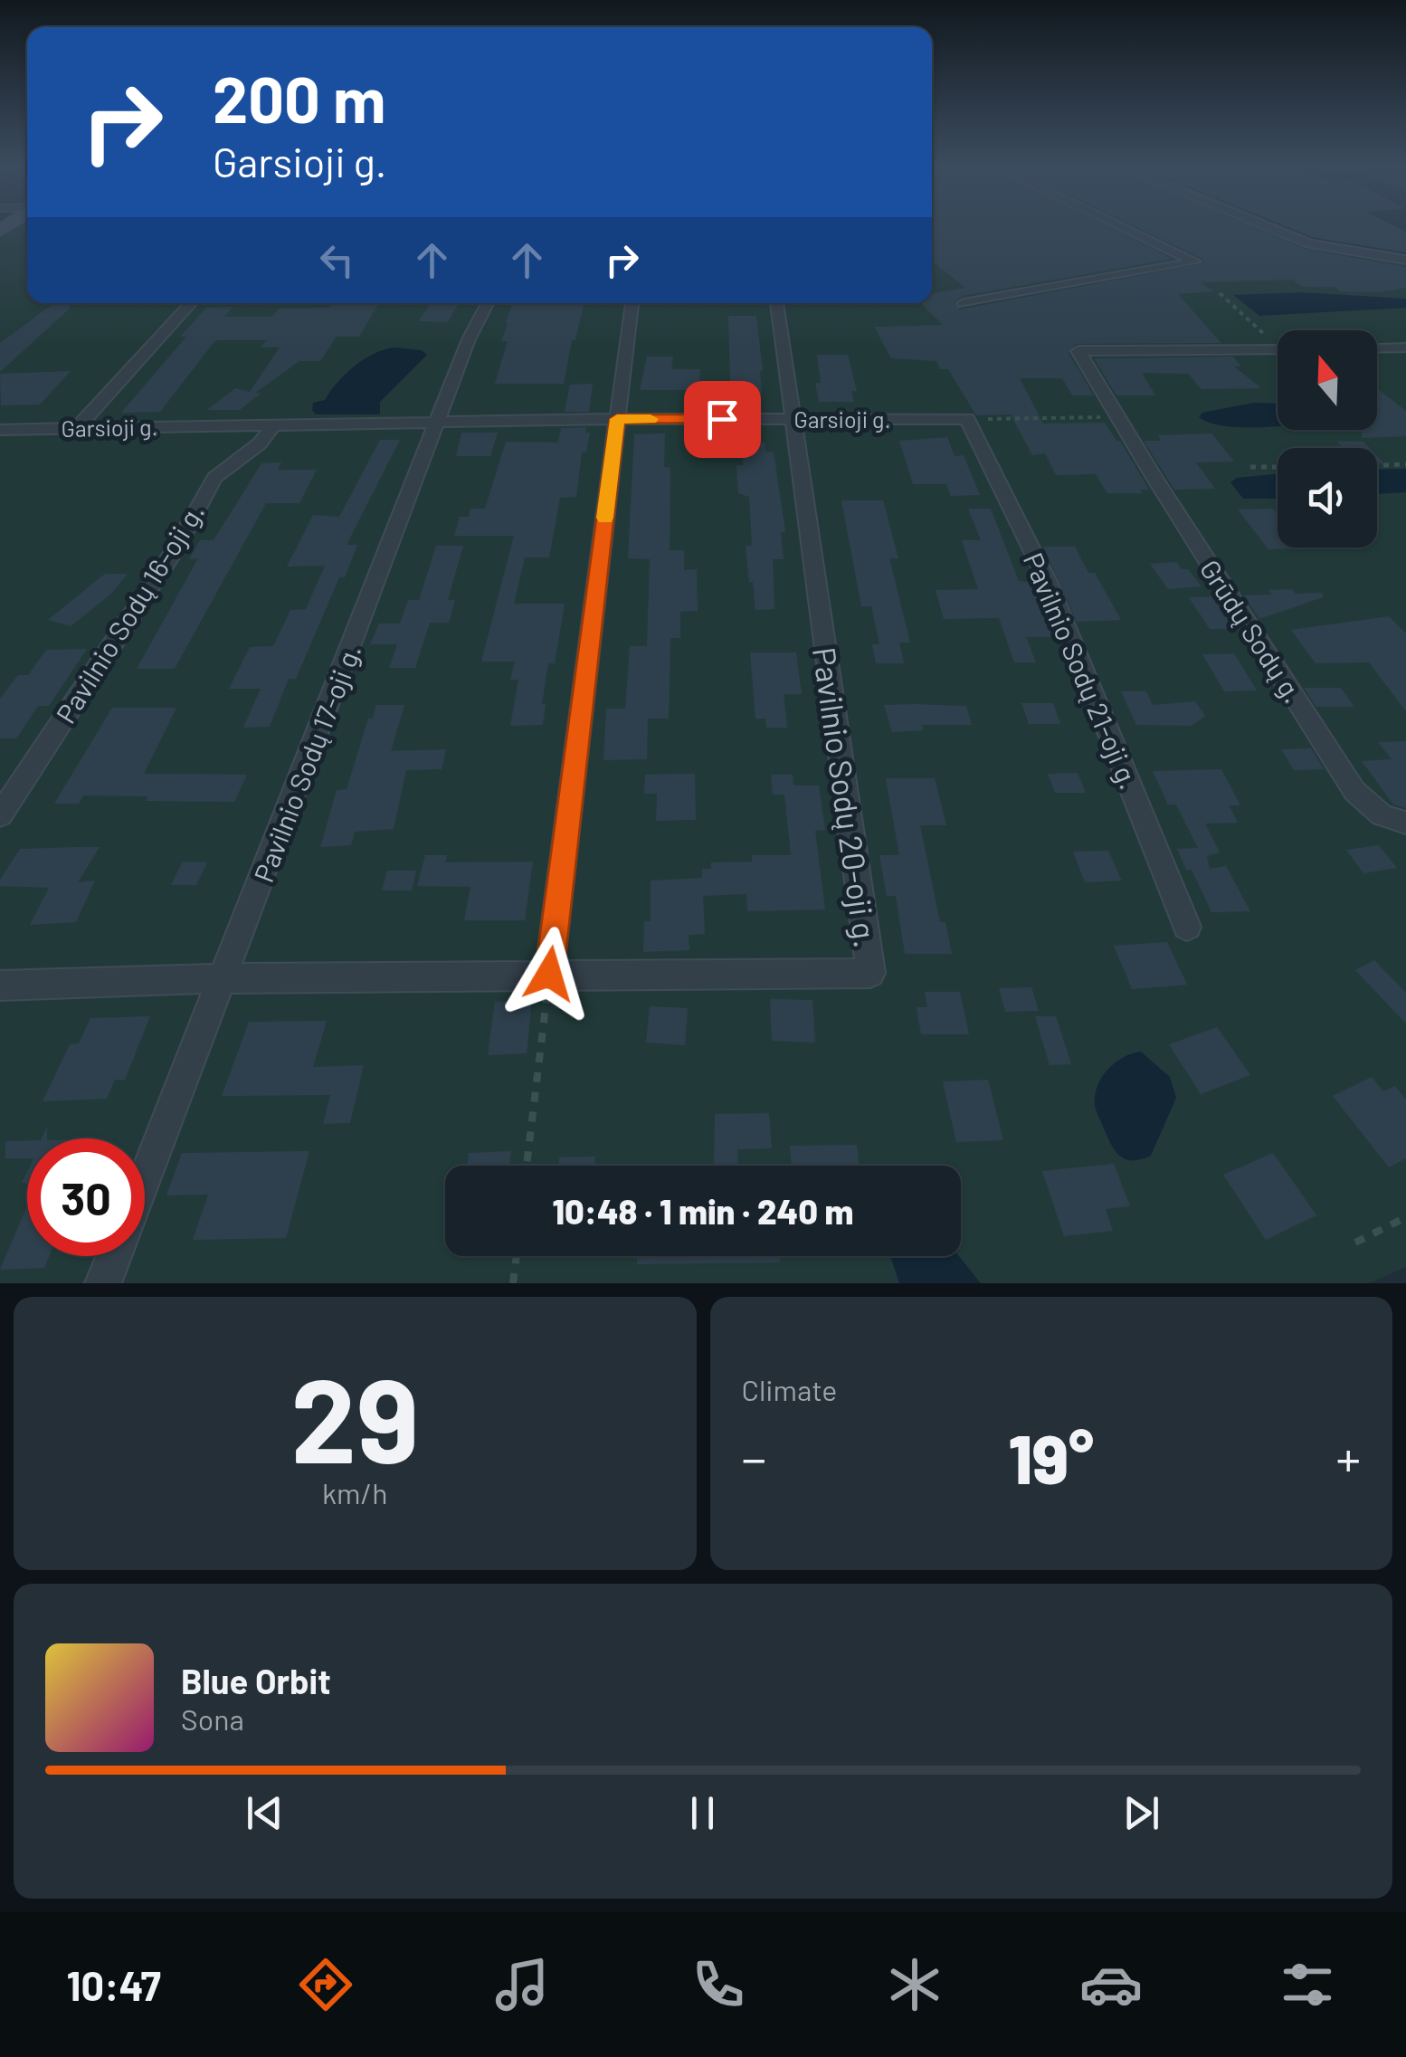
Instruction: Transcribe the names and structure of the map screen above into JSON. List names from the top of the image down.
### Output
{
  "streets": {
    "street": [
      "Garsioji g.",
      "Pavilnio Sodų 16-oji g.",
      "Grūdų Sodų g.",
      "Pavilnio Sodų 21-oji g.",
      "Pavilnio Sodų 17-oji g.",
      "Pavilnio Sodų 20-oji g."
    ]
  },
  "crossings": [
    ["Garsioji g.", "Pavilnio Sodų 16-oji g."],
    ["Garsioji g.", "Pavilnio Sodų 21-oji g."],
    ["Garsioji g.", "Pavilnio Sodų 17-oji g."],
    ["Garsioji g.", "Pavilnio Sodų 20-oji g."],
    ["Pavilnio Sodų 17-oji g.", "Pavilnio Sodų 20-oji g."]
  ],
  "north": "top",
  "page": {
    "turn": ["200 m", "Garsioji g."],
    "limit": "30",
    "trip": "10:48 · 1 min · 240 m",
    "tile": [
      ["29", "km/h"],
      "Climate"
    ],
    "heat": ["−", "19°", "+"],
    "song": ["Blue Orbit", "Sona"],
    "tabs": "10:47"
  }
}
